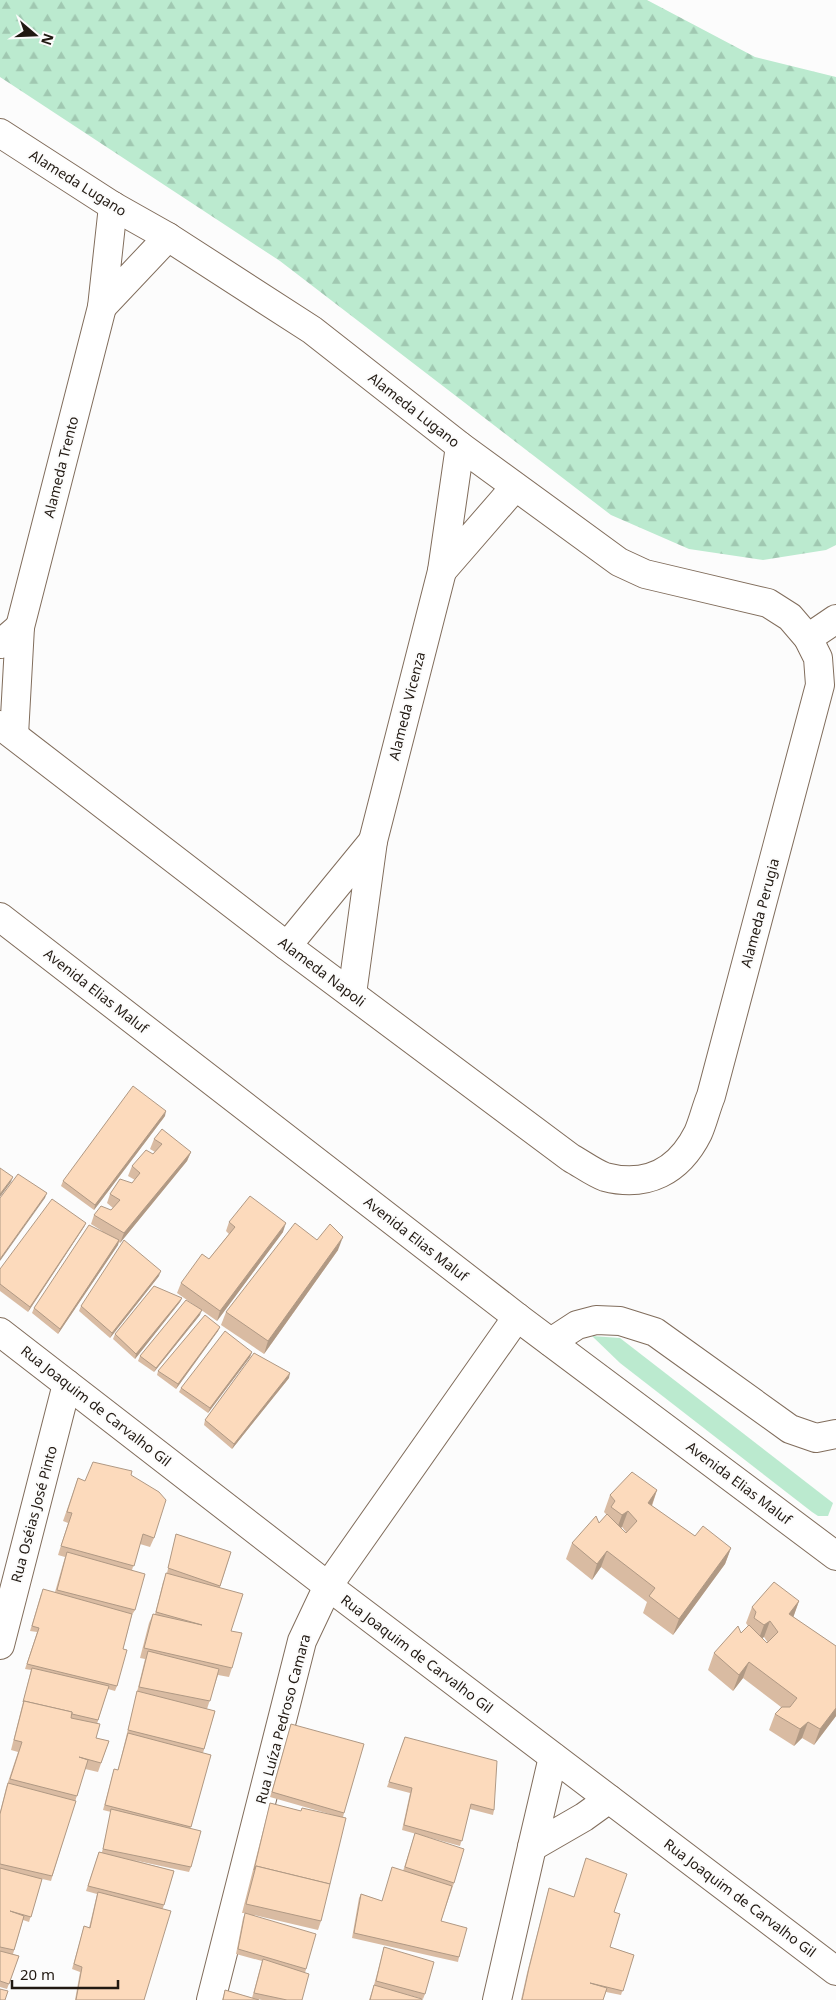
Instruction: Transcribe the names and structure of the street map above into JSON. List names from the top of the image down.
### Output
{
  "streets": {
    "street": [
      "Alameda Lugano",
      "Alameda Trento",
      "Alameda Vicenza",
      "Alameda Perugia",
      "Alameda Napoli",
      "Avenida Elias Maluf",
      "Rua Joaquim de Carvalho Gil",
      "Rua Oséias José Pinto",
      "Rua Luíza Pedroso Camara"
    ]
  },
  "crossings": [
    ["Alameda Lugano", "Alameda Trento"],
    ["Alameda Lugano", "Alameda Vicenza"],
    ["Alameda Lugano", "Alameda Perugia"],
    ["Alameda Trento", "Alameda Napoli"],
    ["Alameda Vicenza", "Alameda Napoli"],
    ["Alameda Perugia", "Alameda Napoli"],
    ["Avenida Elias Maluf", "Rua Luíza Pedroso Camara"],
    ["Rua Joaquim de Carvalho Gil", "Rua Oséias José Pinto"],
    ["Rua Joaquim de Carvalho Gil", "Rua Luíza Pedroso Camara"]
  ],
  "scale_bar": "20 m",
  "north": "right"
}
